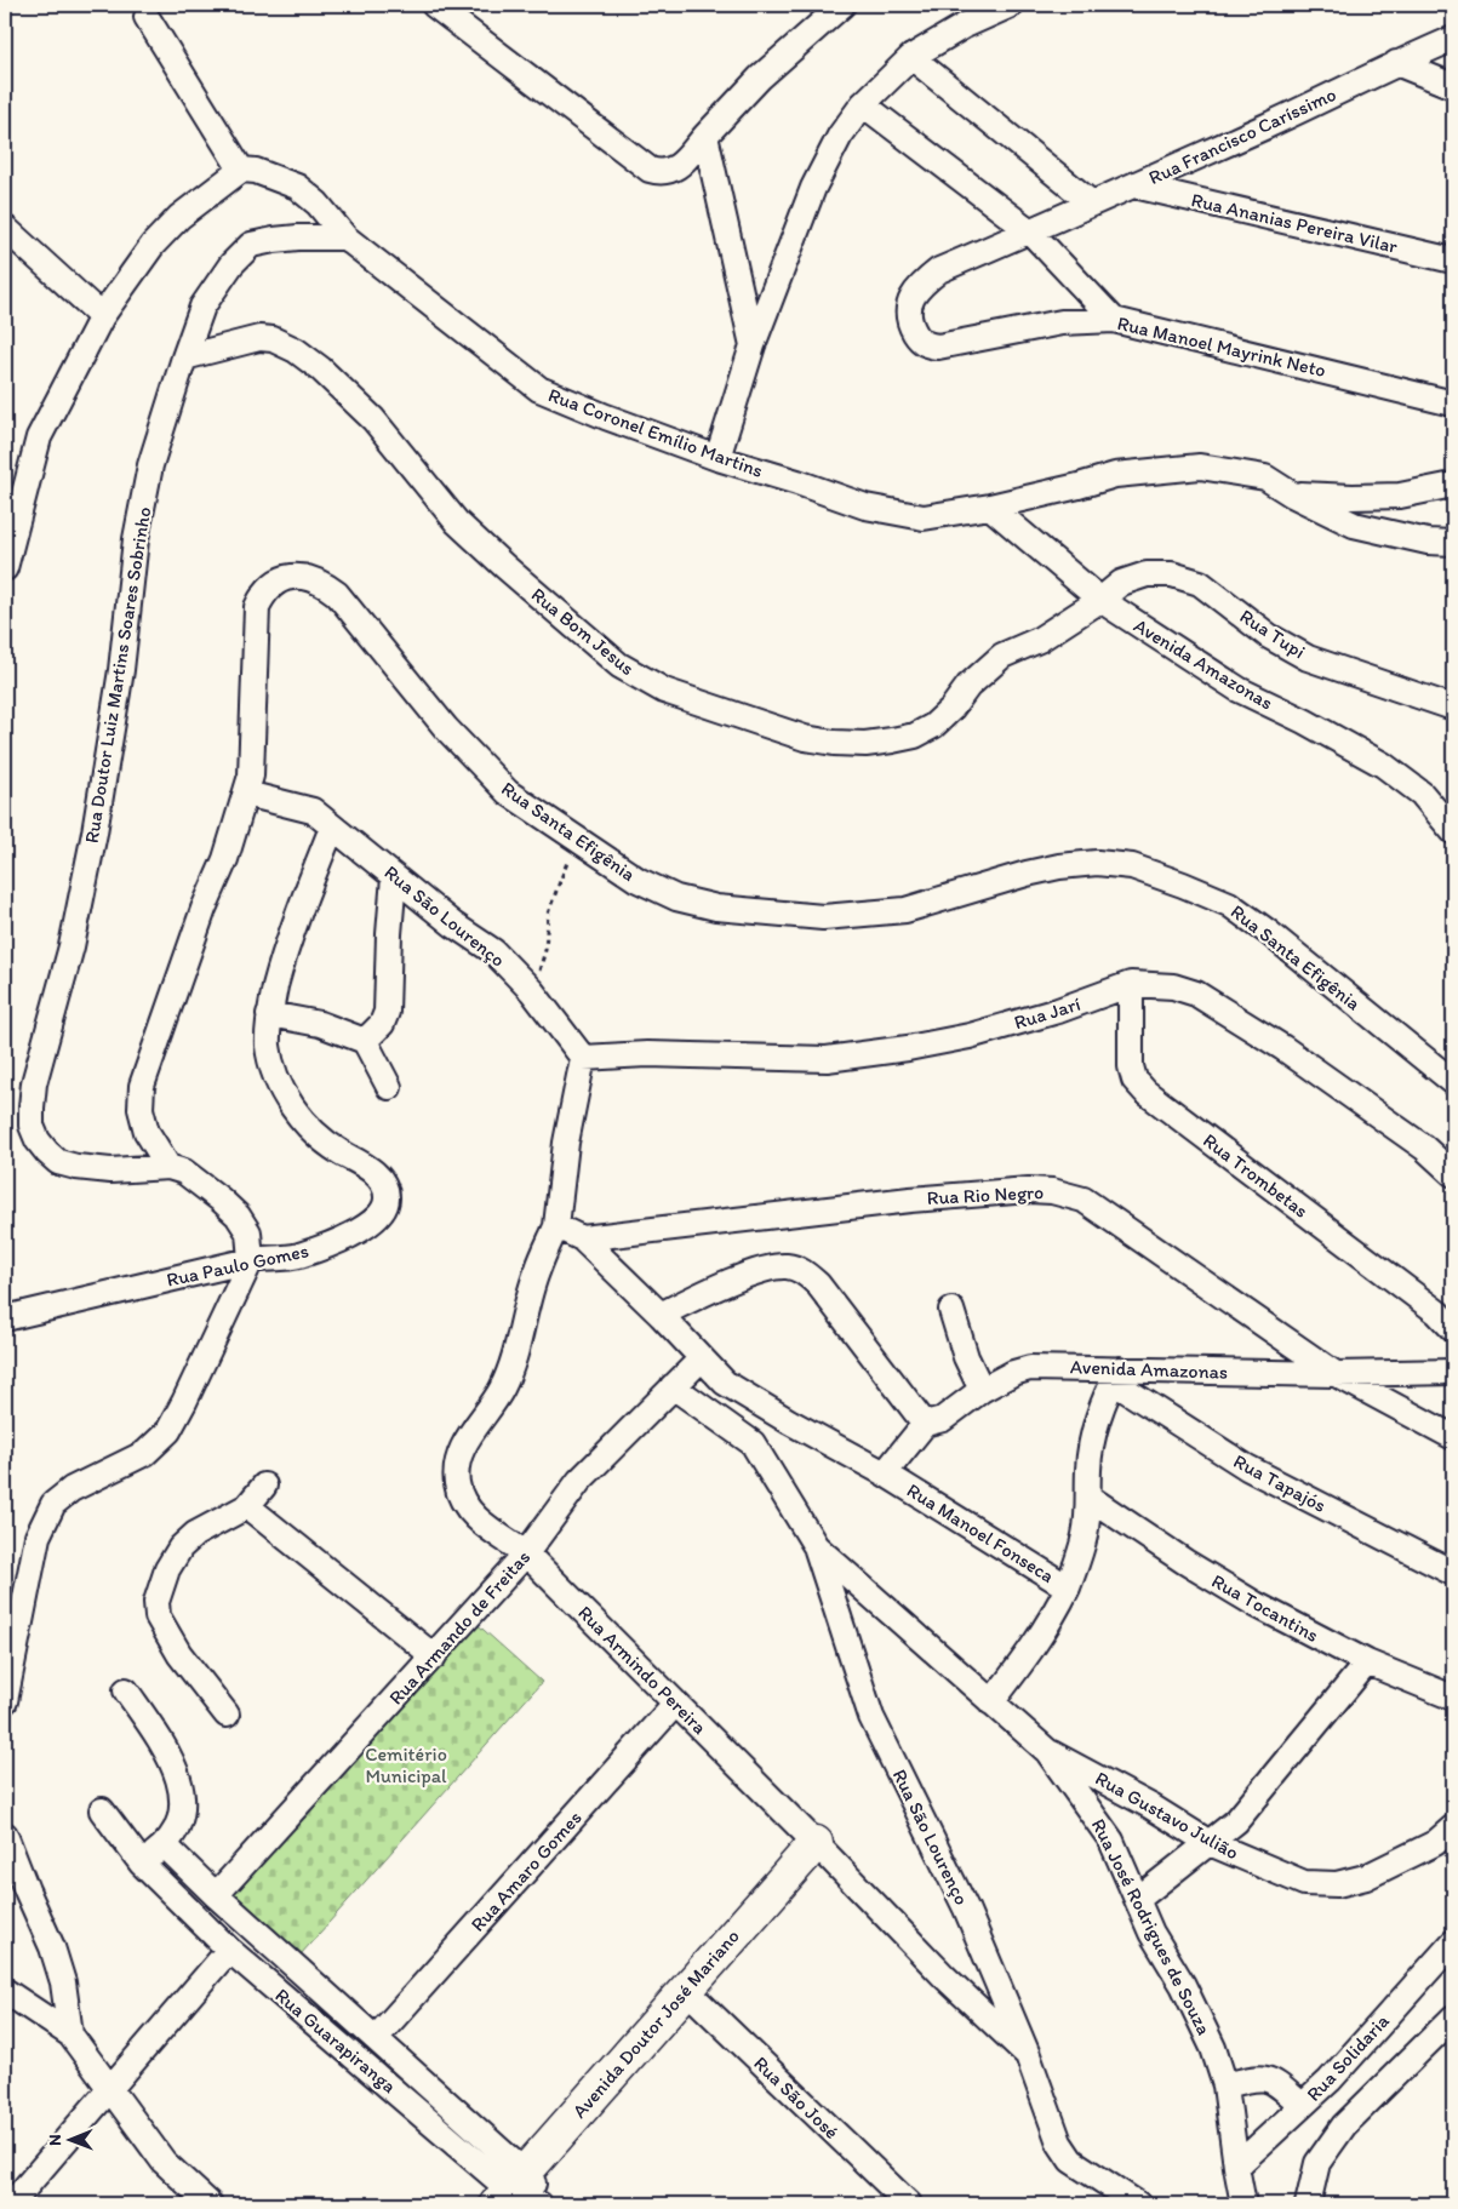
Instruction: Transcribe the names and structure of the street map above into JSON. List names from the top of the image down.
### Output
{
  "streets": {
    "street": [
      "Rua Francisco Caríssimo",
      "Rua Ananias Pereira Vilar",
      "Rua Manoel Mayrink Neto",
      "Rua Coronel Emílio Martins",
      "Rua Bom Jesus",
      "Rua Tupi",
      "Avenida Amazonas",
      "Rua Doutor Luiz Martins Soares Sobrinho",
      "Rua Santa Efigênia",
      "Rua São Lourenço",
      "Rua Jarí",
      "Rua Trombetas",
      "Rua Rio Negro",
      "Rua Paulo Gomes",
      "Rua Tapajós",
      "Rua Manoel Fonseca",
      "Rua Tocantins",
      "Rua Armando de Freitas",
      "Rua Armindo Pereira",
      "Rua Gustavo Julião",
      "Rua Amaro Gomes",
      "Rua José Rodrigues de Souza",
      "Avenida Doutor José Mariano",
      "Rua Guarapiranga",
      "Rua Solidaria",
      "Rua São José"
    ]
  },
  "crossings": [
    ["Rua Francisco Caríssimo", "Rua Ananias Pereira Vilar"],
    ["Rua Francisco Caríssimo", "Rua Manoel Mayrink Neto"],
    ["Rua Coronel Emílio Martins", "Avenida Amazonas"],
    ["Rua Coronel Emílio Martins", "Rua Doutor Luiz Martins Soares Sobrinho"],
    ["Rua Bom Jesus", "Rua Tupi"],
    ["Rua Bom Jesus", "Avenida Amazonas"],
    ["Rua Bom Jesus", "Rua Doutor Luiz Martins Soares Sobrinho"],
    ["Rua Tupi", "Avenida Amazonas"],
    ["Avenida Amazonas", "Rua Rio Negro"],
    ["Avenida Amazonas", "Rua Tapajós"],
    ["Avenida Amazonas", "Rua Manoel Fonseca"],
    ["Rua Doutor Luiz Martins Soares Sobrinho", "Rua Santa Efigênia"],
    ["Rua Doutor Luiz Martins Soares Sobrinho", "Rua Paulo Gomes"],
    ["Rua Santa Efigênia", "Rua São Lourenço"],
    ["Rua São Lourenço", "Rua Jarí"],
    ["Rua São Lourenço", "Rua Paulo Gomes"],
    ["Rua São Lourenço", "Rua Armindo Pereira"],
    ["Rua São Lourenço", "Rua José Rodrigues de Souza"],
    ["Rua Jarí", "Rua Trombetas"],
    ["Rua Tapajós", "Rua Manoel Fonseca"],
    ["Rua Manoel Fonseca", "Rua Tocantins"],
    ["Rua Manoel Fonseca", "Rua Armando de Freitas"],
    ["Rua Armando de Freitas", "Rua Armindo Pereira"],
    ["Rua Armando de Freitas", "Rua Guarapiranga"],
    ["Rua Armindo Pereira", "Rua Amaro Gomes"],
    ["Rua Armindo Pereira", "Avenida Doutor José Mariano"],
    ["Rua Gustavo Julião", "Rua José Rodrigues de Souza"],
    ["Rua Amaro Gomes", "Rua Guarapiranga"],
    ["Rua José Rodrigues de Souza", "Rua Solidaria"],
    ["Avenida Doutor José Mariano", "Rua Guarapiranga"],
    ["Avenida Doutor José Mariano", "Rua São José"]
  ],
  "parks": ["Cemitério Municipal"],
  "north": "left"
}
